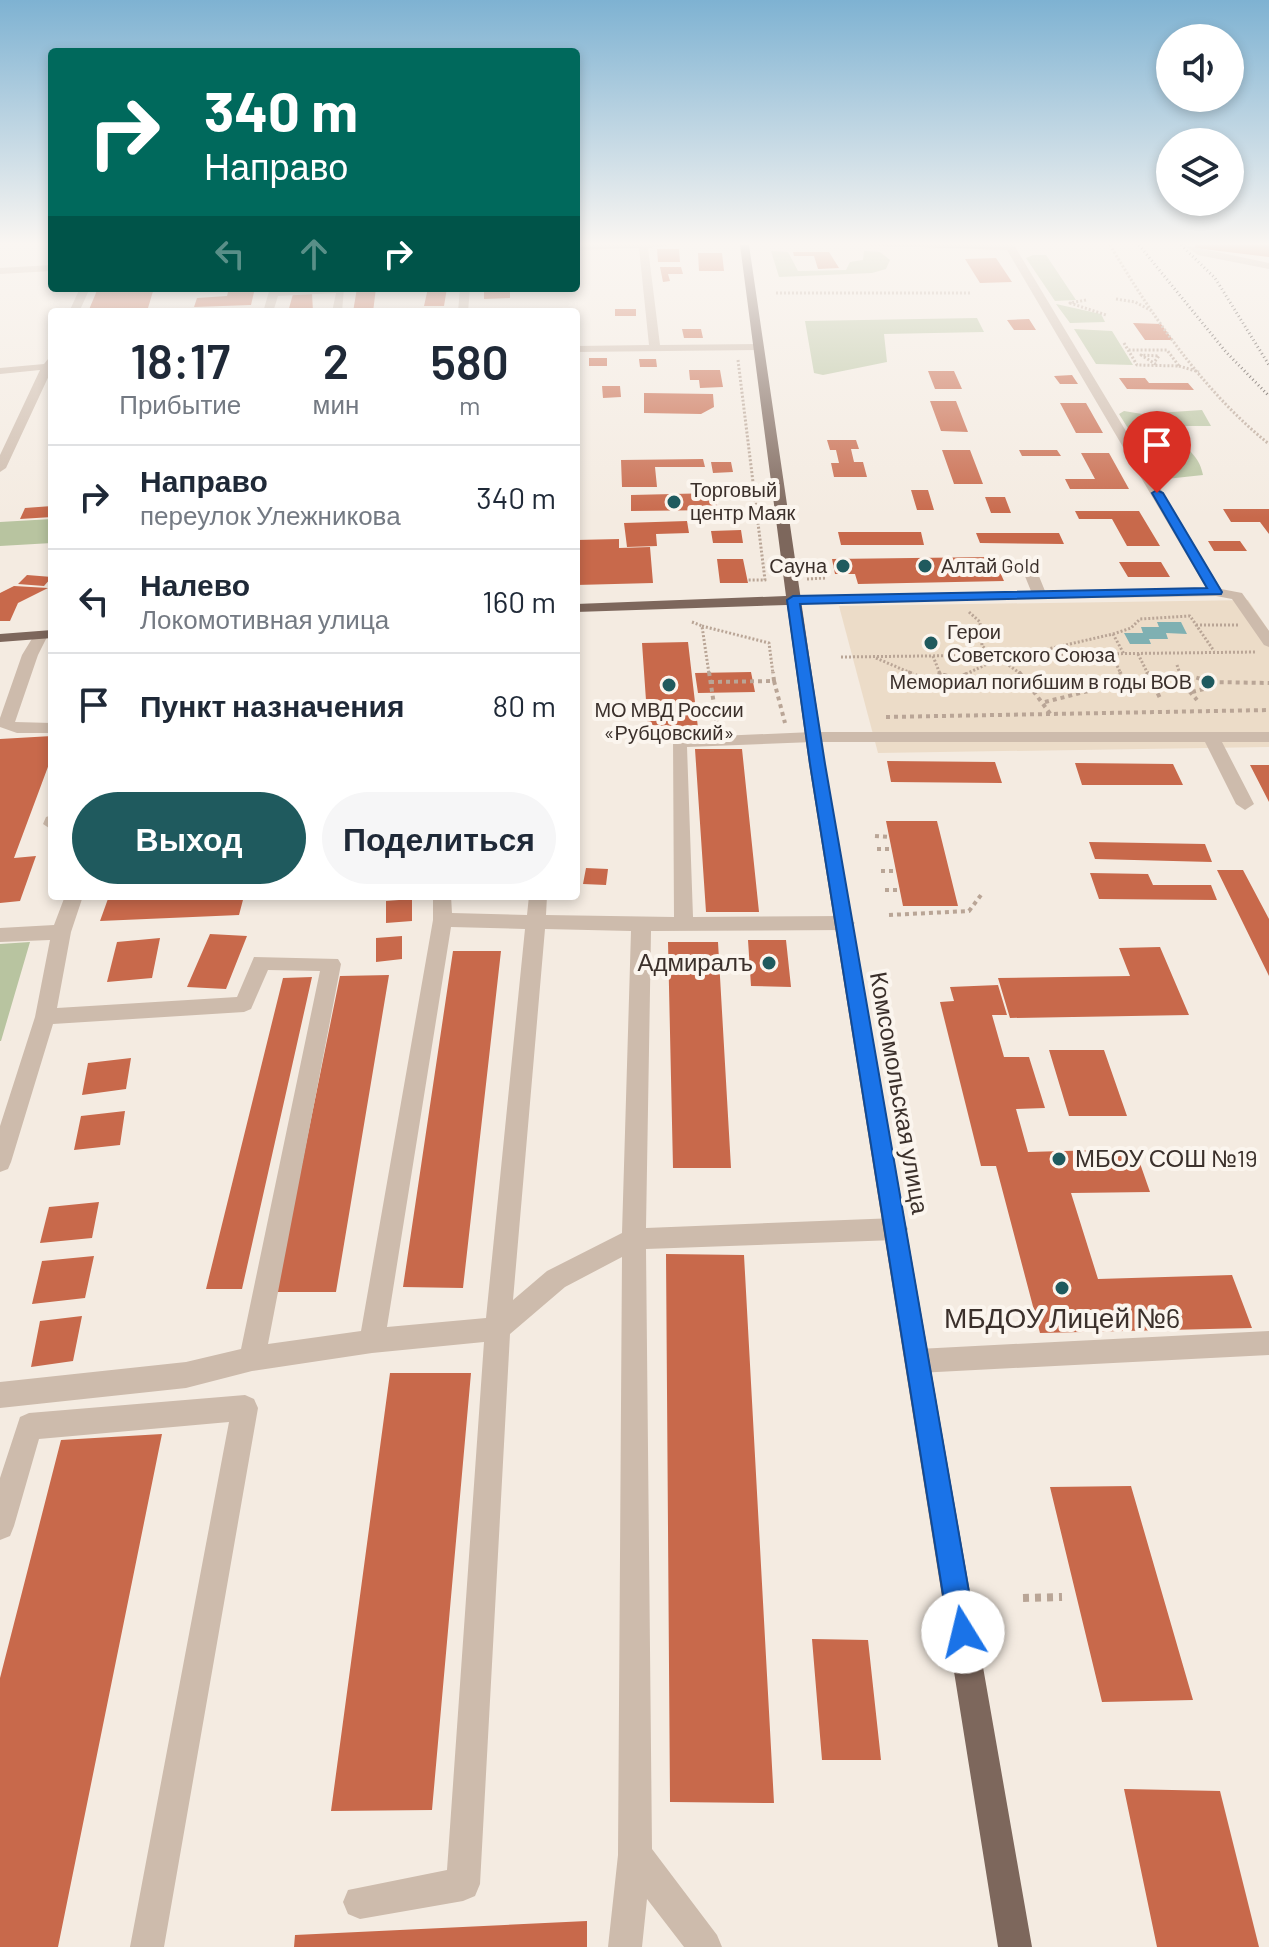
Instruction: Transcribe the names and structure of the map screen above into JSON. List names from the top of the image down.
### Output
{
  "streets": {
    "main road": ["Комсомольская улица"]
  },
  "places": [
    "Торговый центр Маяк",
    "Сауна",
    "Алтай Gold",
    "Герои Советского Союза",
    "Мемориал погибшим в годы ВОВ",
    "МО МВД России «Рубцовский»",
    "Адмиралъ",
    "МБОУ СОШ №19",
    "МБДОУ Лицей №6"
  ],
  "page": {
    "turn": ["340 m", "Направо"],
    "eta": [
      "18:17",
      "Прибытие",
      "2",
      "мин",
      "580",
      "m"
    ],
    "list": [
      {
        "name": "Направо",
        "note": "переулок Улежникова",
        "value": "340 m"
      },
      {
        "name": "Налево",
        "note": "Локомотивная улица",
        "value": "160 m"
      },
      {
        "name": "Пункт назначения",
        "value": "80 m"
      }
    ],
    "buttons": ["Выход", "Поделиться"]
  }
}
